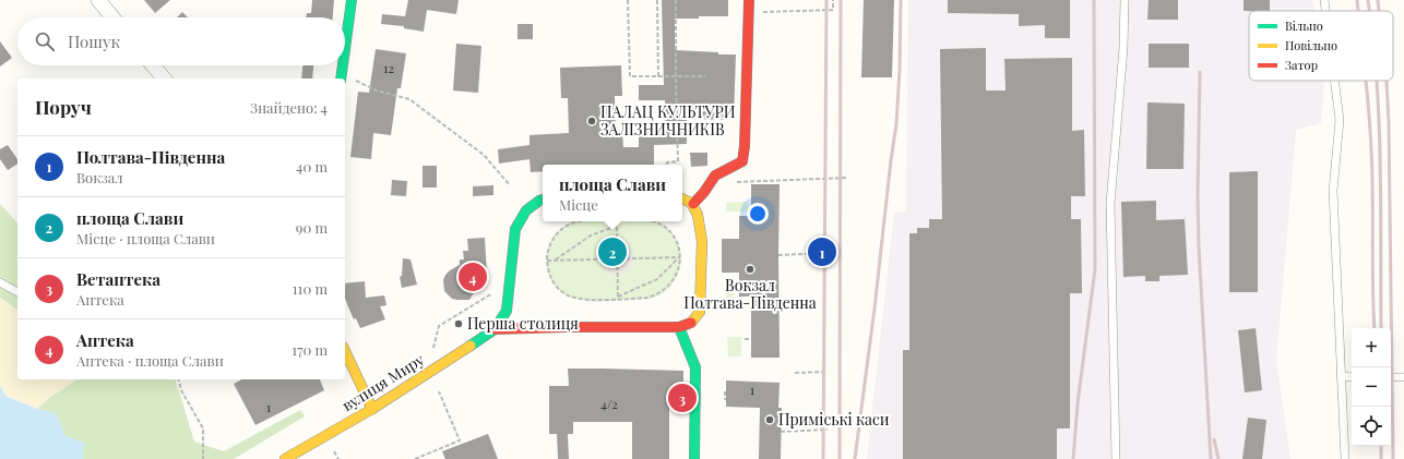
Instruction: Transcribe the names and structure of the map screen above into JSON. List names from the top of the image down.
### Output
{
  "streets": {
    "main road": ["вулиця Миру"]
  },
  "places": [
    "ПАЛАЦ КУЛЬТУРИ ЗАЛIЗНИЧНИКIВ",
    "Вокзал Полтава-Південна",
    "Перша столиця",
    "Приміські каси"
  ],
  "house_numbers": [
    "12",
    "1",
    "4/2",
    "1"
  ],
  "legend": ["Вільно", "Повільно", "Затор"],
  "page": {
    "search": "Пошук",
    "heading": ["Поруч", "Знайдено: 4"],
    "list": [
      {
        "mark": "1",
        "name": "Полтава-Південна",
        "note": "Вокзал",
        "value": "40 m"
      },
      {
        "mark": "2",
        "name": "площа Слави",
        "note": "Місце · площа Слави",
        "value": "90 m"
      },
      {
        "mark": "3",
        "name": "Ветаптека",
        "note": "Аптека",
        "value": "110 m"
      },
      {
        "mark": "4",
        "name": "Аптека",
        "note": "Аптека · площа Слави",
        "value": "170 m"
      }
    ],
    "popup": ["площа Слави", "Місце"],
    "pins": [
      "1",
      "2",
      "4",
      "3"
    ],
    "map_buttons": ["+", "−"]
  }
}
